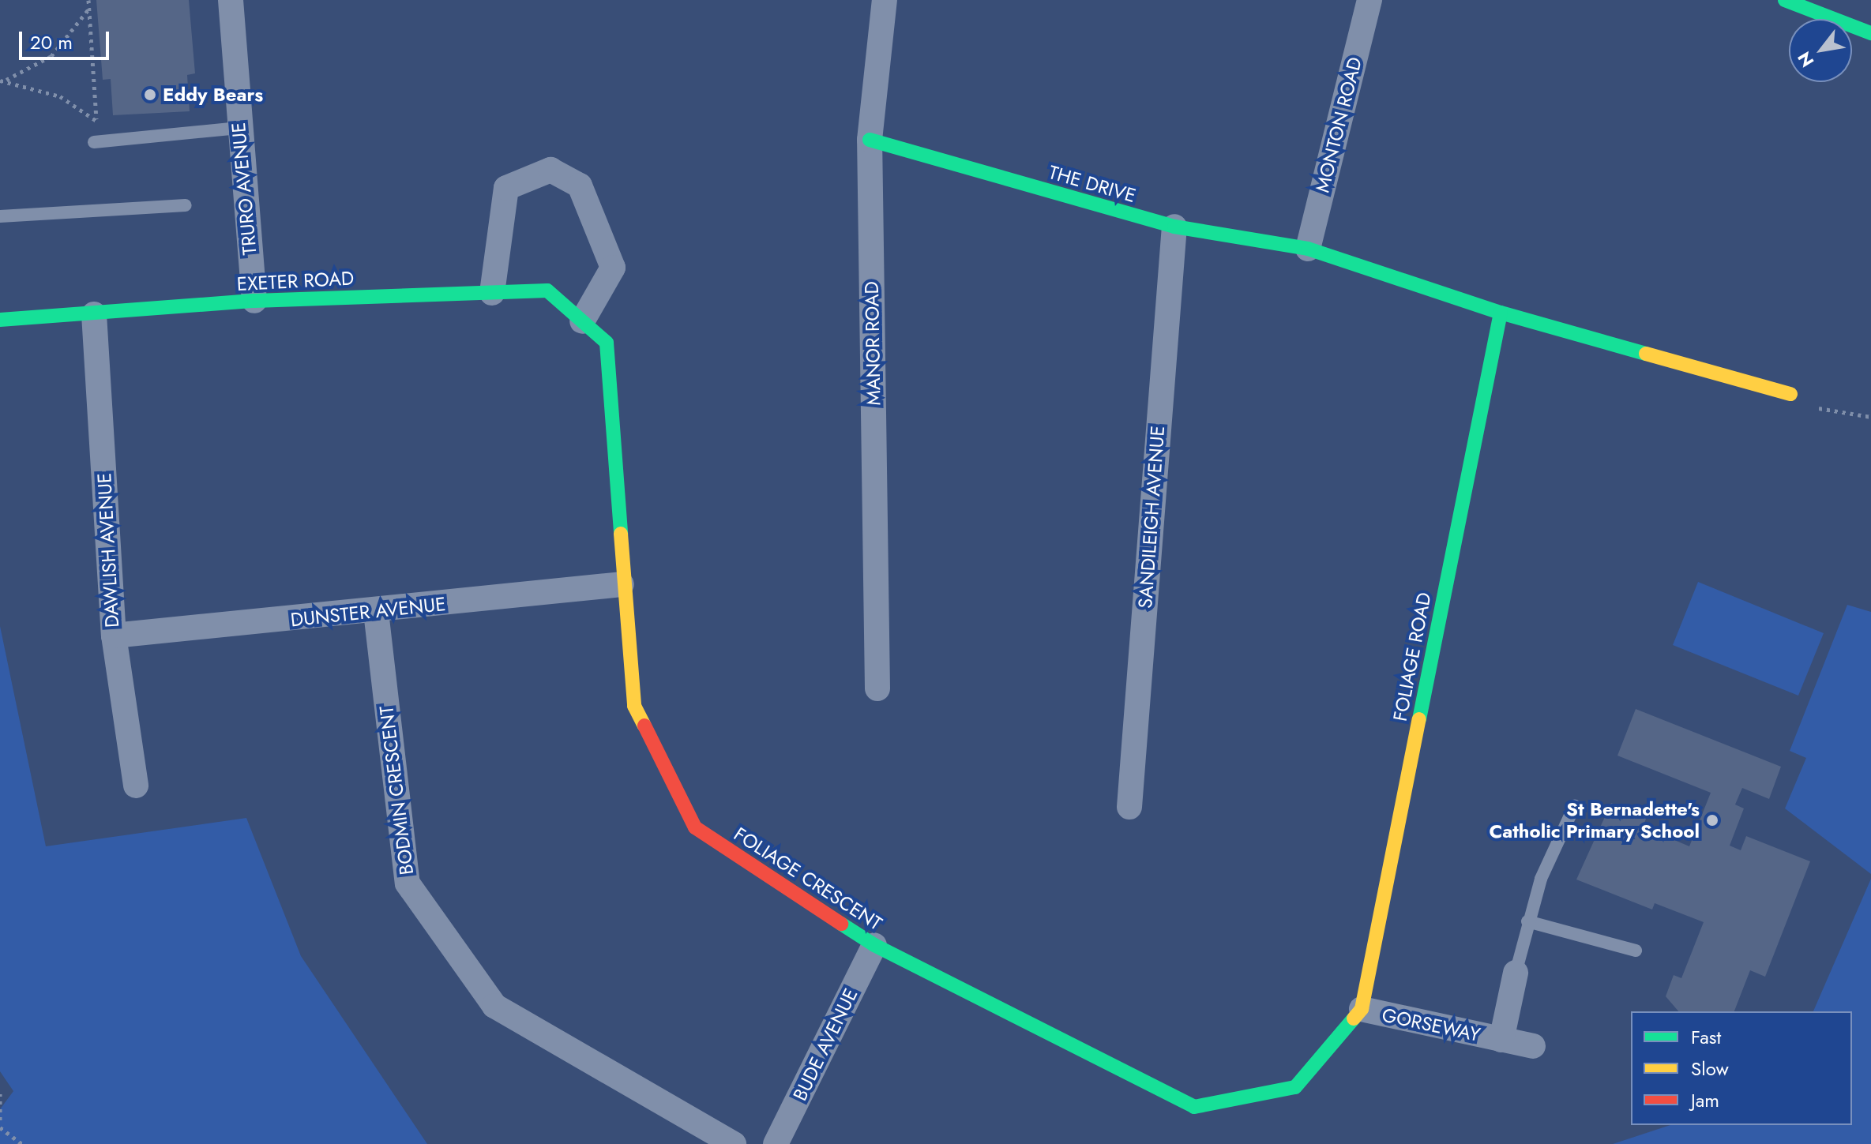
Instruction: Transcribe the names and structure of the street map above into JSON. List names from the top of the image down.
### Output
{
  "streets": {
    "street": [
      "MONTON ROAD",
      "THE DRIVE",
      "TRURO AVENUE",
      "EXETER ROAD",
      "MANOR ROAD",
      "SANDILEIGH AVENUE",
      "DAWLISH AVENUE",
      "DUNSTER AVENUE",
      "FOLIAGE ROAD",
      "BODMIN CRESCENT",
      "FOLIAGE CRESCENT",
      "GORSEWAY",
      "BUDE AVENUE"
    ]
  },
  "crossings": [
    ["MONTON ROAD", "THE DRIVE"],
    ["THE DRIVE", "MANOR ROAD"],
    ["THE DRIVE", "SANDILEIGH AVENUE"],
    ["TRURO AVENUE", "EXETER ROAD"],
    ["EXETER ROAD", "DAWLISH AVENUE"],
    ["EXETER ROAD", "FOLIAGE CRESCENT"],
    ["DAWLISH AVENUE", "DUNSTER AVENUE"],
    ["DUNSTER AVENUE", "BODMIN CRESCENT"],
    ["DUNSTER AVENUE", "FOLIAGE CRESCENT"],
    ["FOLIAGE ROAD", "FOLIAGE CRESCENT"],
    ["FOLIAGE ROAD", "GORSEWAY"],
    ["FOLIAGE CRESCENT", "GORSEWAY"],
    ["FOLIAGE CRESCENT", "BUDE AVENUE"]
  ],
  "places": ["Eddy Bears", "St Bernadette's Catholic Primary School"],
  "legend": ["Fast", "Slow", "Jam"],
  "scale_bar": "20 m",
  "north": "bottom left"
}
